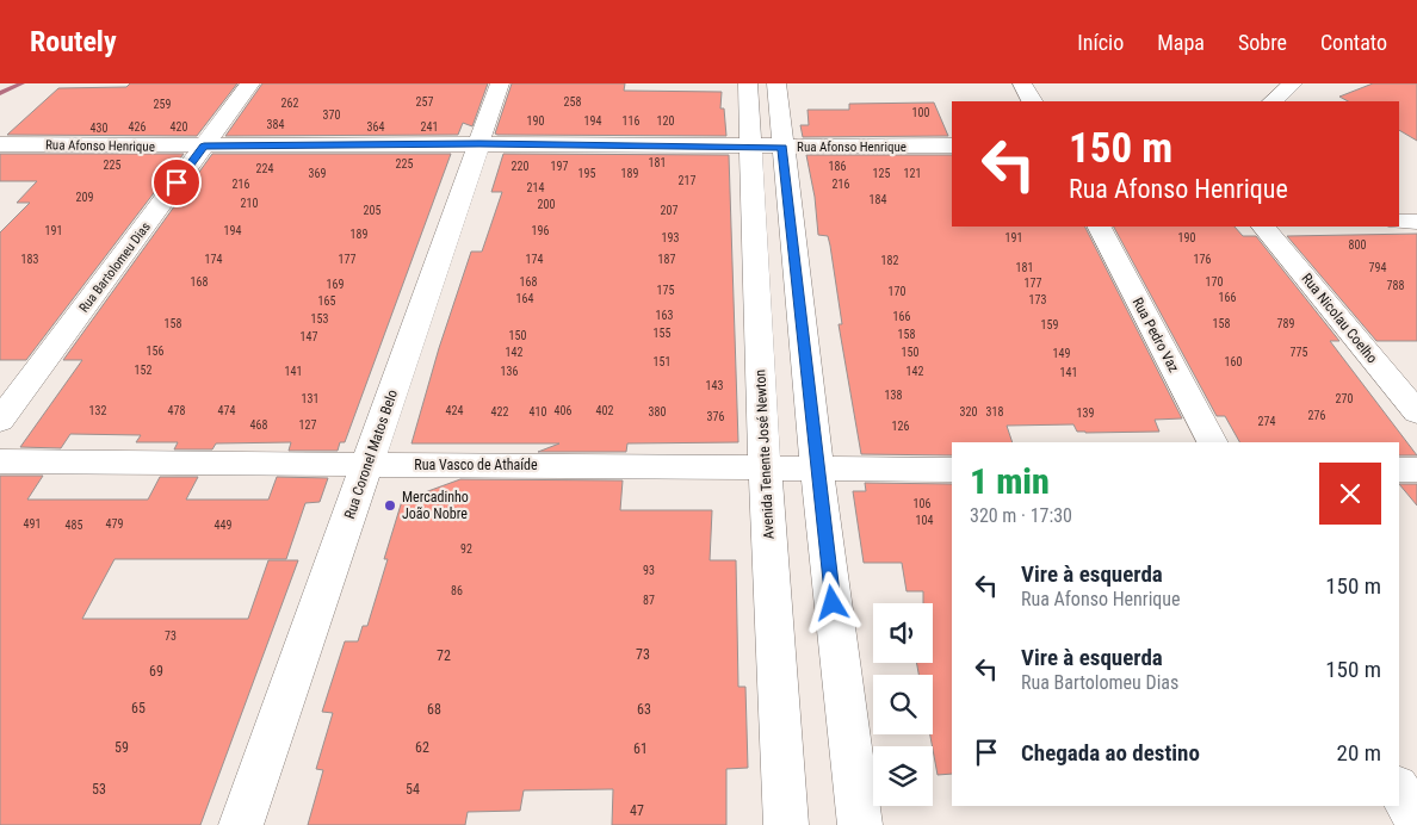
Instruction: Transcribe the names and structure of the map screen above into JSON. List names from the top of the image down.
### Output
{
  "streets": {
    "street": [
      "Rua Afonso Henrique",
      "Rua Bartolomeu Dias",
      "Rua Nicolau Coelho",
      "Rua Pedro Vaz",
      "Rua Coronel Matos Belo",
      "Avenida Tenente José Newton",
      "Rua Vasco de Athaíde"
    ]
  },
  "crossings": [
    ["Rua Afonso Henrique", "Rua Bartolomeu Dias"],
    ["Rua Afonso Henrique", "Rua Coronel Matos Belo"],
    ["Rua Afonso Henrique", "Avenida Tenente José Newton"],
    ["Rua Coronel Matos Belo", "Rua Vasco de Athaíde"],
    ["Avenida Tenente José Newton", "Rua Vasco de Athaíde"]
  ],
  "places": ["Mercadinho João Nobre"],
  "house_numbers": [
    "257",
    "258",
    "262",
    "259",
    "100",
    "370",
    "190",
    "194",
    "116",
    "120",
    "384",
    "426",
    "420",
    "364",
    "241",
    "430",
    "181",
    "225",
    "225",
    "220",
    "197",
    "186",
    "224",
    "369",
    "195",
    "189",
    "125",
    "121",
    "217",
    "216",
    "216",
    "214",
    "209",
    "184",
    "210",
    "200",
    "205",
    "207",
    "191",
    "194",
    "196",
    "189",
    "193",
    "191",
    "190",
    "800",
    "183",
    "174",
    "177",
    "174",
    "187",
    "176",
    "182",
    "181",
    "794",
    "168",
    "168",
    "170",
    "177",
    "169",
    "788",
    "175",
    "170",
    "166",
    "164",
    "173",
    "165",
    "163",
    "166",
    "153",
    "158",
    "158",
    "789",
    "159",
    "155",
    "158",
    "150",
    "147",
    "156",
    "142",
    "150",
    "775",
    "149",
    "151",
    "160",
    "152",
    "141",
    "136",
    "142",
    "141",
    "143",
    "138",
    "131",
    "270",
    "132",
    "478",
    "474",
    "424",
    "406",
    "402",
    "422",
    "410",
    "380",
    "320",
    "318",
    "139",
    "276",
    "376",
    "274",
    "468",
    "127",
    "126",
    "106",
    "104",
    "491",
    "479",
    "485",
    "449",
    "92",
    "93",
    "86",
    "87",
    "73",
    "73",
    "72",
    "69",
    "65",
    "68",
    "63",
    "59",
    "62",
    "61",
    "53",
    "54",
    "47"
  ],
  "page": {
    "header": "Routely",
    "nav": [
      "Início",
      "Mapa",
      "Sobre",
      "Contato"
    ],
    "turn": ["150 m", "Rua Afonso Henrique"],
    "heading": ["1 min", "320 m · 17:30"],
    "list": [
      {
        "name": "Vire à esquerda",
        "note": "Rua Afonso Henrique",
        "value": "150 m"
      },
      {
        "name": "Vire à esquerda",
        "note": "Rua Bartolomeu Dias",
        "value": "150 m"
      },
      {
        "name": "Chegada ao destino",
        "value": "20 m"
      }
    ]
  }
}
